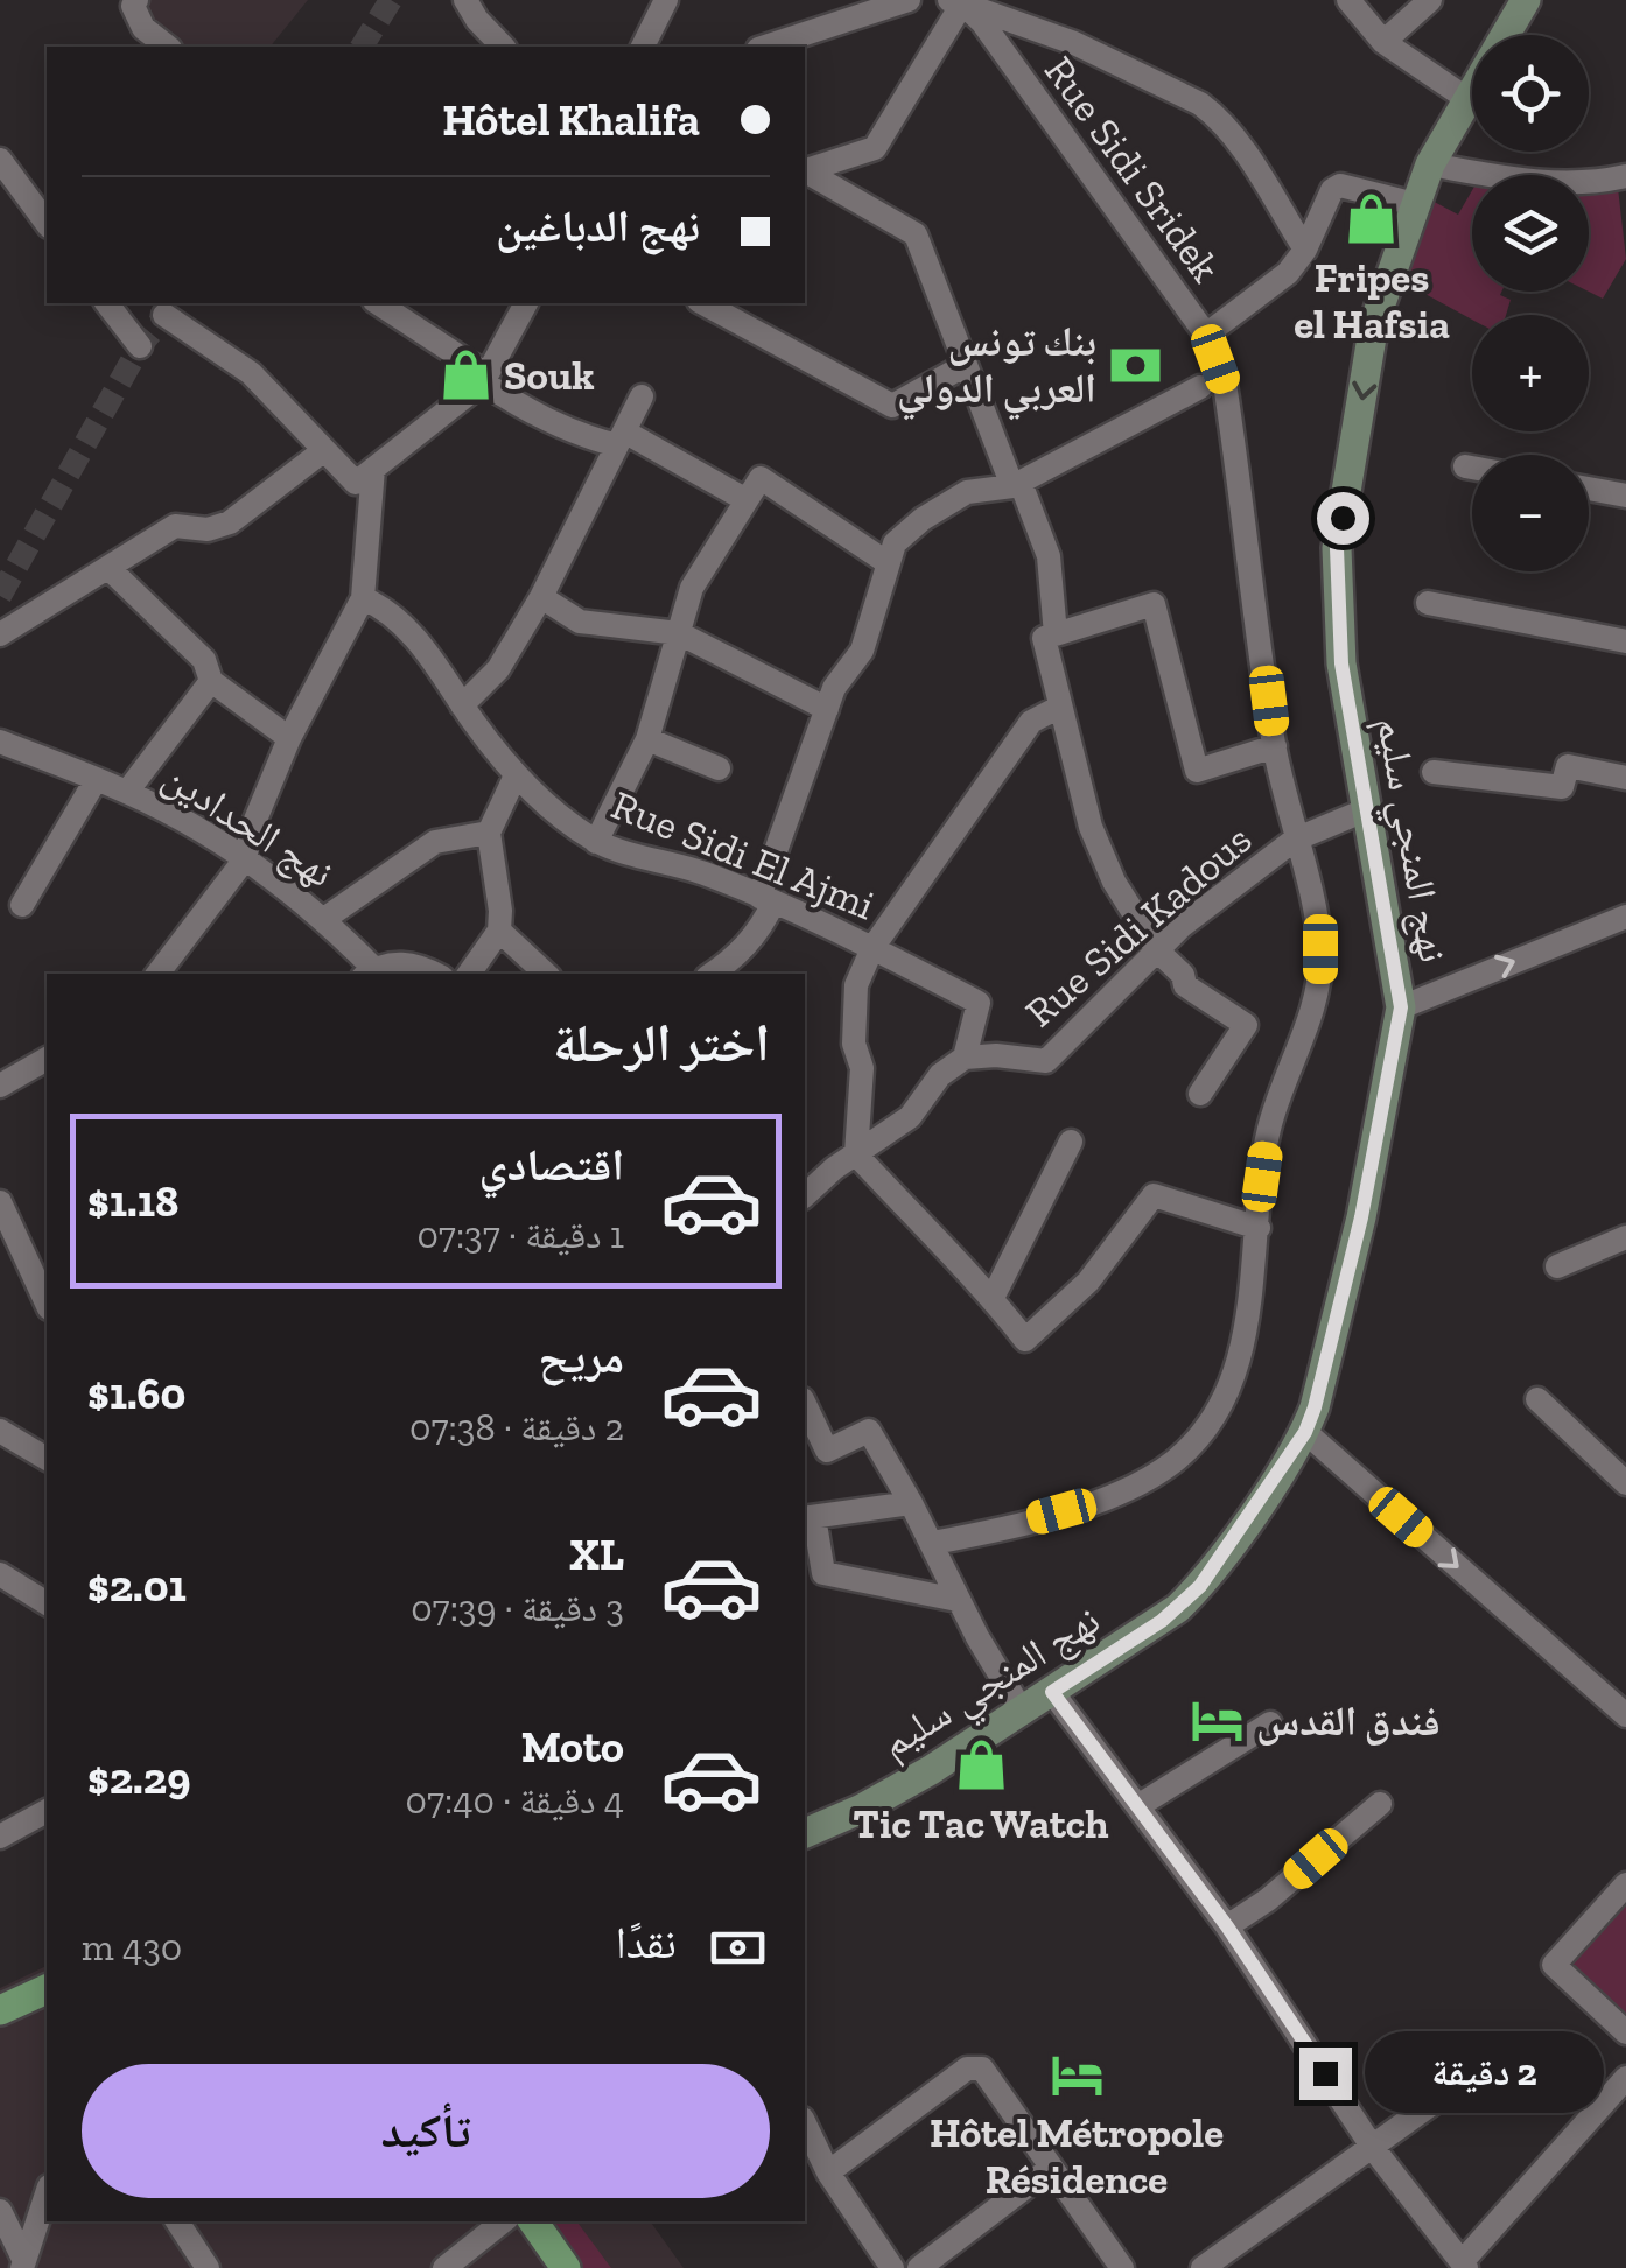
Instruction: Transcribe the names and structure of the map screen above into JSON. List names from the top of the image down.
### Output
{
  "streets": {
    "main road": ["نهج المنجي سليم"],
    "street": [
      "Rue Sidi Sridek",
      "نهج الحدادين",
      "Rue Sidi El Ajmi",
      "Rue Sidi Kadous"
    ]
  },
  "crossings": [
    ["Rue Sidi Sridek", "Rue Sidi Kadous"],
    ["نهج المنجي سليم", "Rue Sidi Kadous"],
    ["Rue Sidi El Ajmi", "Rue Sidi Kadous"]
  ],
  "places": {
    "shop": ["Fripes el Hafsia", "Souk", "Tic Tac Watch"],
    "bank": ["بنك تونس العربي الدولي"],
    "hotel": ["فندق القدس", "Hôtel Métropole Résidence"]
  },
  "page": {
    "map_buttons": ["+", "−"],
    "banner": ["Hôtel Khalifa", "نهج الدباغين"],
    "heading": "اختر الرحلة",
    "list": [
      {
        "name": "اقتصادي",
        "note": "1 دقيقة · 07:37",
        "value": "$1.18"
      },
      {
        "name": "مريح",
        "note": "2 دقيقة · 07:38",
        "value": "$1.60"
      },
      {
        "name": "XL",
        "note": "3 دقيقة · 07:39",
        "value": "$2.01"
      },
      {
        "name": "Moto",
        "note": "4 دقيقة · 07:40",
        "value": "$2.29"
      }
    ],
    "pay": ["نقدًا", "430 m"],
    "bubble": "2 دقيقة",
    "buttons": "تأكيد"
  }
}
